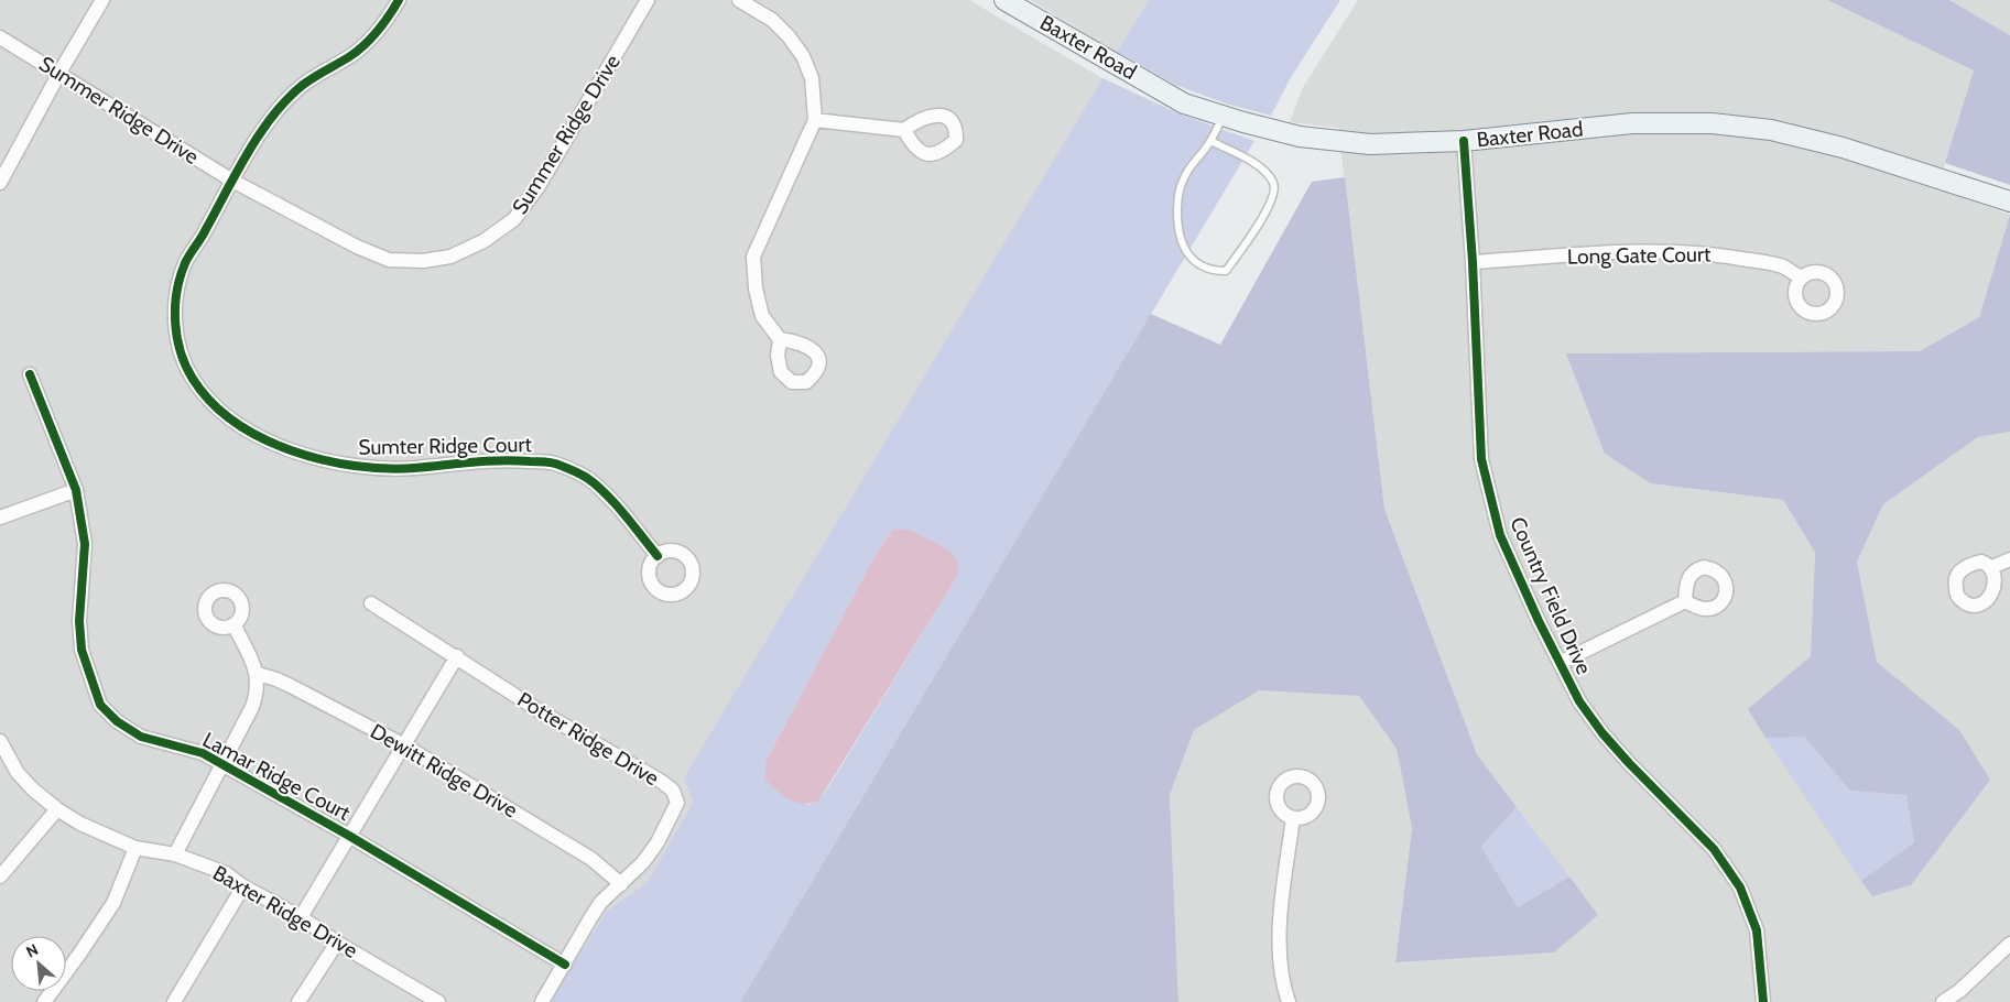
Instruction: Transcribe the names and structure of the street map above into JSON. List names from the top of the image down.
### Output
{
  "streets": {
    "main road": ["Baxter Road"],
    "street": [
      "Summer Ridge Drive",
      "Long Gate Court",
      "Sumter Ridge Court",
      "Country Field Drive",
      "Potter Ridge Drive",
      "Dewitt Ridge Drive",
      "Lamar Ridge Court",
      "Baxter Ridge Drive"
    ]
  },
  "crossings": [
    ["Baxter Road", "Country Field Drive"],
    ["Summer Ridge Drive", "Sumter Ridge Court"],
    ["Long Gate Court", "Country Field Drive"],
    ["Potter Ridge Drive", "Dewitt Ridge Drive"],
    ["Potter Ridge Drive", "Lamar Ridge Court"],
    ["Dewitt Ridge Drive", "Lamar Ridge Court"],
    ["Lamar Ridge Court", "Baxter Ridge Drive"]
  ],
  "north": "top left"
}
